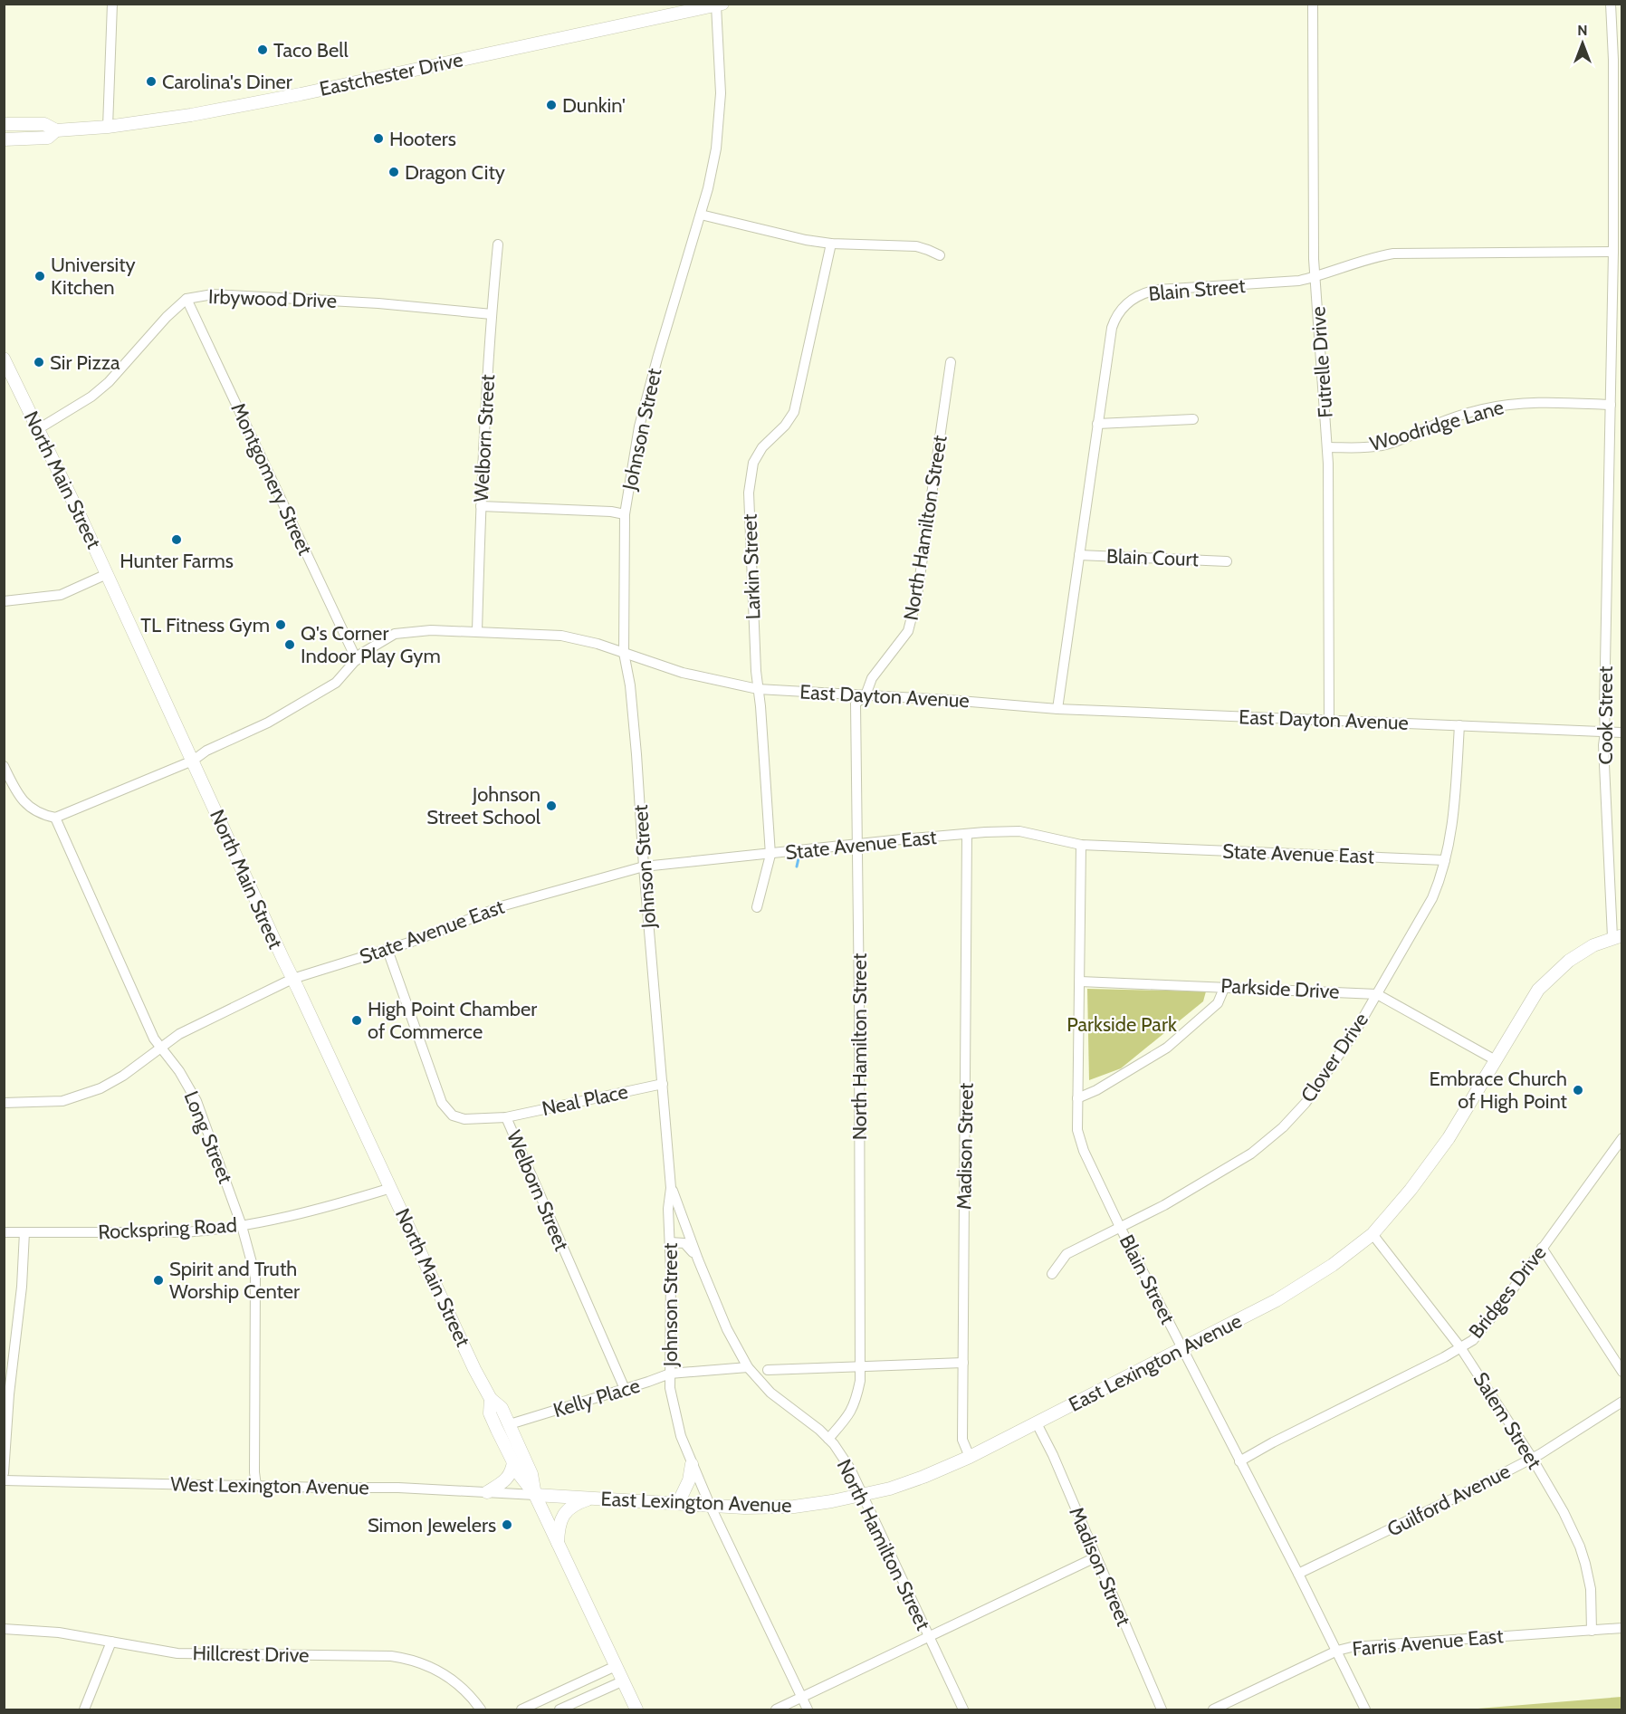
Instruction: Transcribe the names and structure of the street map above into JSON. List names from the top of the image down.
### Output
{
  "streets": {
    "main road": ["Eastchester Drive", "North Main Street", "East Lexington Avenue"],
    "street": [
      "Blain Street",
      "Irbywood Drive",
      "Futrelle Drive",
      "Woodridge Lane",
      "Johnson Street",
      "Welborn Street",
      "Montgomery Street",
      "North Hamilton Street",
      "Blain Court",
      "Larkin Street",
      "East Dayton Avenue",
      "Cook Street",
      "State Avenue East",
      "Parkside Drive",
      "Clover Drive",
      "Neal Place",
      "Long Street",
      "Madison Street",
      "Rockspring Road",
      "Bridges Drive",
      "Kelly Place",
      "Salem Street",
      "West Lexington Avenue",
      "Guilford Avenue",
      "Farris Avenue East",
      "Hillcrest Drive"
    ]
  },
  "crossings": [
    ["Eastchester Drive", "Johnson Street"],
    ["Blain Street", "Futrelle Drive"],
    ["Blain Street", "Blain Court"],
    ["Blain Street", "East Dayton Avenue"],
    ["Blain Street", "Cook Street"],
    ["Blain Street", "State Avenue East"],
    ["Blain Street", "Parkside Drive"],
    ["Blain Street", "Clover Drive"],
    ["Blain Street", "Bridges Drive"],
    ["Blain Street", "East Lexington Avenue"],
    ["Blain Street", "Guilford Avenue"],
    ["Blain Street", "Farris Avenue East"],
    ["Irbywood Drive", "Welborn Street"],
    ["Irbywood Drive", "Montgomery Street"],
    ["Irbywood Drive", "North Main Street"],
    ["Futrelle Drive", "Woodridge Lane"],
    ["Futrelle Drive", "East Dayton Avenue"],
    ["Woodridge Lane", "Cook Street"],
    ["Johnson Street", "East Dayton Avenue"],
    ["Johnson Street", "State Avenue East"],
    ["Johnson Street", "Neal Place"],
    ["Johnson Street", "East Lexington Avenue"],
    ["Johnson Street", "Kelly Place"],
    ["Welborn Street", "East Dayton Avenue"],
    ["Welborn Street", "State Avenue East"],
    ["Welborn Street", "Neal Place"],
    ["Welborn Street", "Kelly Place"],
    ["Montgomery Street", "East Dayton Avenue"],
    ["North Main Street", "East Dayton Avenue"],
    ["North Main Street", "State Avenue East"],
    ["North Main Street", "Rockspring Road"],
    ["North Main Street", "East Lexington Avenue"],
    ["North Main Street", "Kelly Place"],
    ["North Main Street", "West Lexington Avenue"],
    ["North Hamilton Street", "East Dayton Avenue"],
    ["North Hamilton Street", "State Avenue East"],
    ["North Hamilton Street", "East Lexington Avenue"],
    ["Larkin Street", "East Dayton Avenue"],
    ["Larkin Street", "State Avenue East"],
    ["East Dayton Avenue", "Cook Street"],
    ["East Dayton Avenue", "Clover Drive"],
    ["East Dayton Avenue", "Long Street"],
    ["Cook Street", "East Lexington Avenue"],
    ["State Avenue East", "Clover Drive"],
    ["State Avenue East", "Long Street"],
    ["State Avenue East", "Madison Street"],
    ["Parkside Drive", "Clover Drive"],
    ["Parkside Drive", "East Lexington Avenue"],
    ["Long Street", "Rockspring Road"],
    ["Long Street", "West Lexington Avenue"],
    ["Madison Street", "East Lexington Avenue"],
    ["Bridges Drive", "Salem Street"],
    ["East Lexington Avenue", "Salem Street"],
    ["East Lexington Avenue", "West Lexington Avenue"],
    ["Salem Street", "Guilford Avenue"],
    ["Salem Street", "Farris Avenue East"]
  ],
  "parks": ["Parkside Park"],
  "places": [
    "Taco Bell",
    "Carolina's Diner",
    "Dunkin'",
    "Hooters",
    "Dragon City",
    "University Kitchen",
    "Sir Pizza",
    "Hunter Farms",
    "TL Fitness Gym",
    "Q's Corner Indoor Play Gym",
    "Johnson Street School",
    "High Point Chamber of Commerce",
    "Embrace Church of High Point",
    "Spirit and Truth Worship Center",
    "Simon Jewelers"
  ],
  "north": "top"
}
